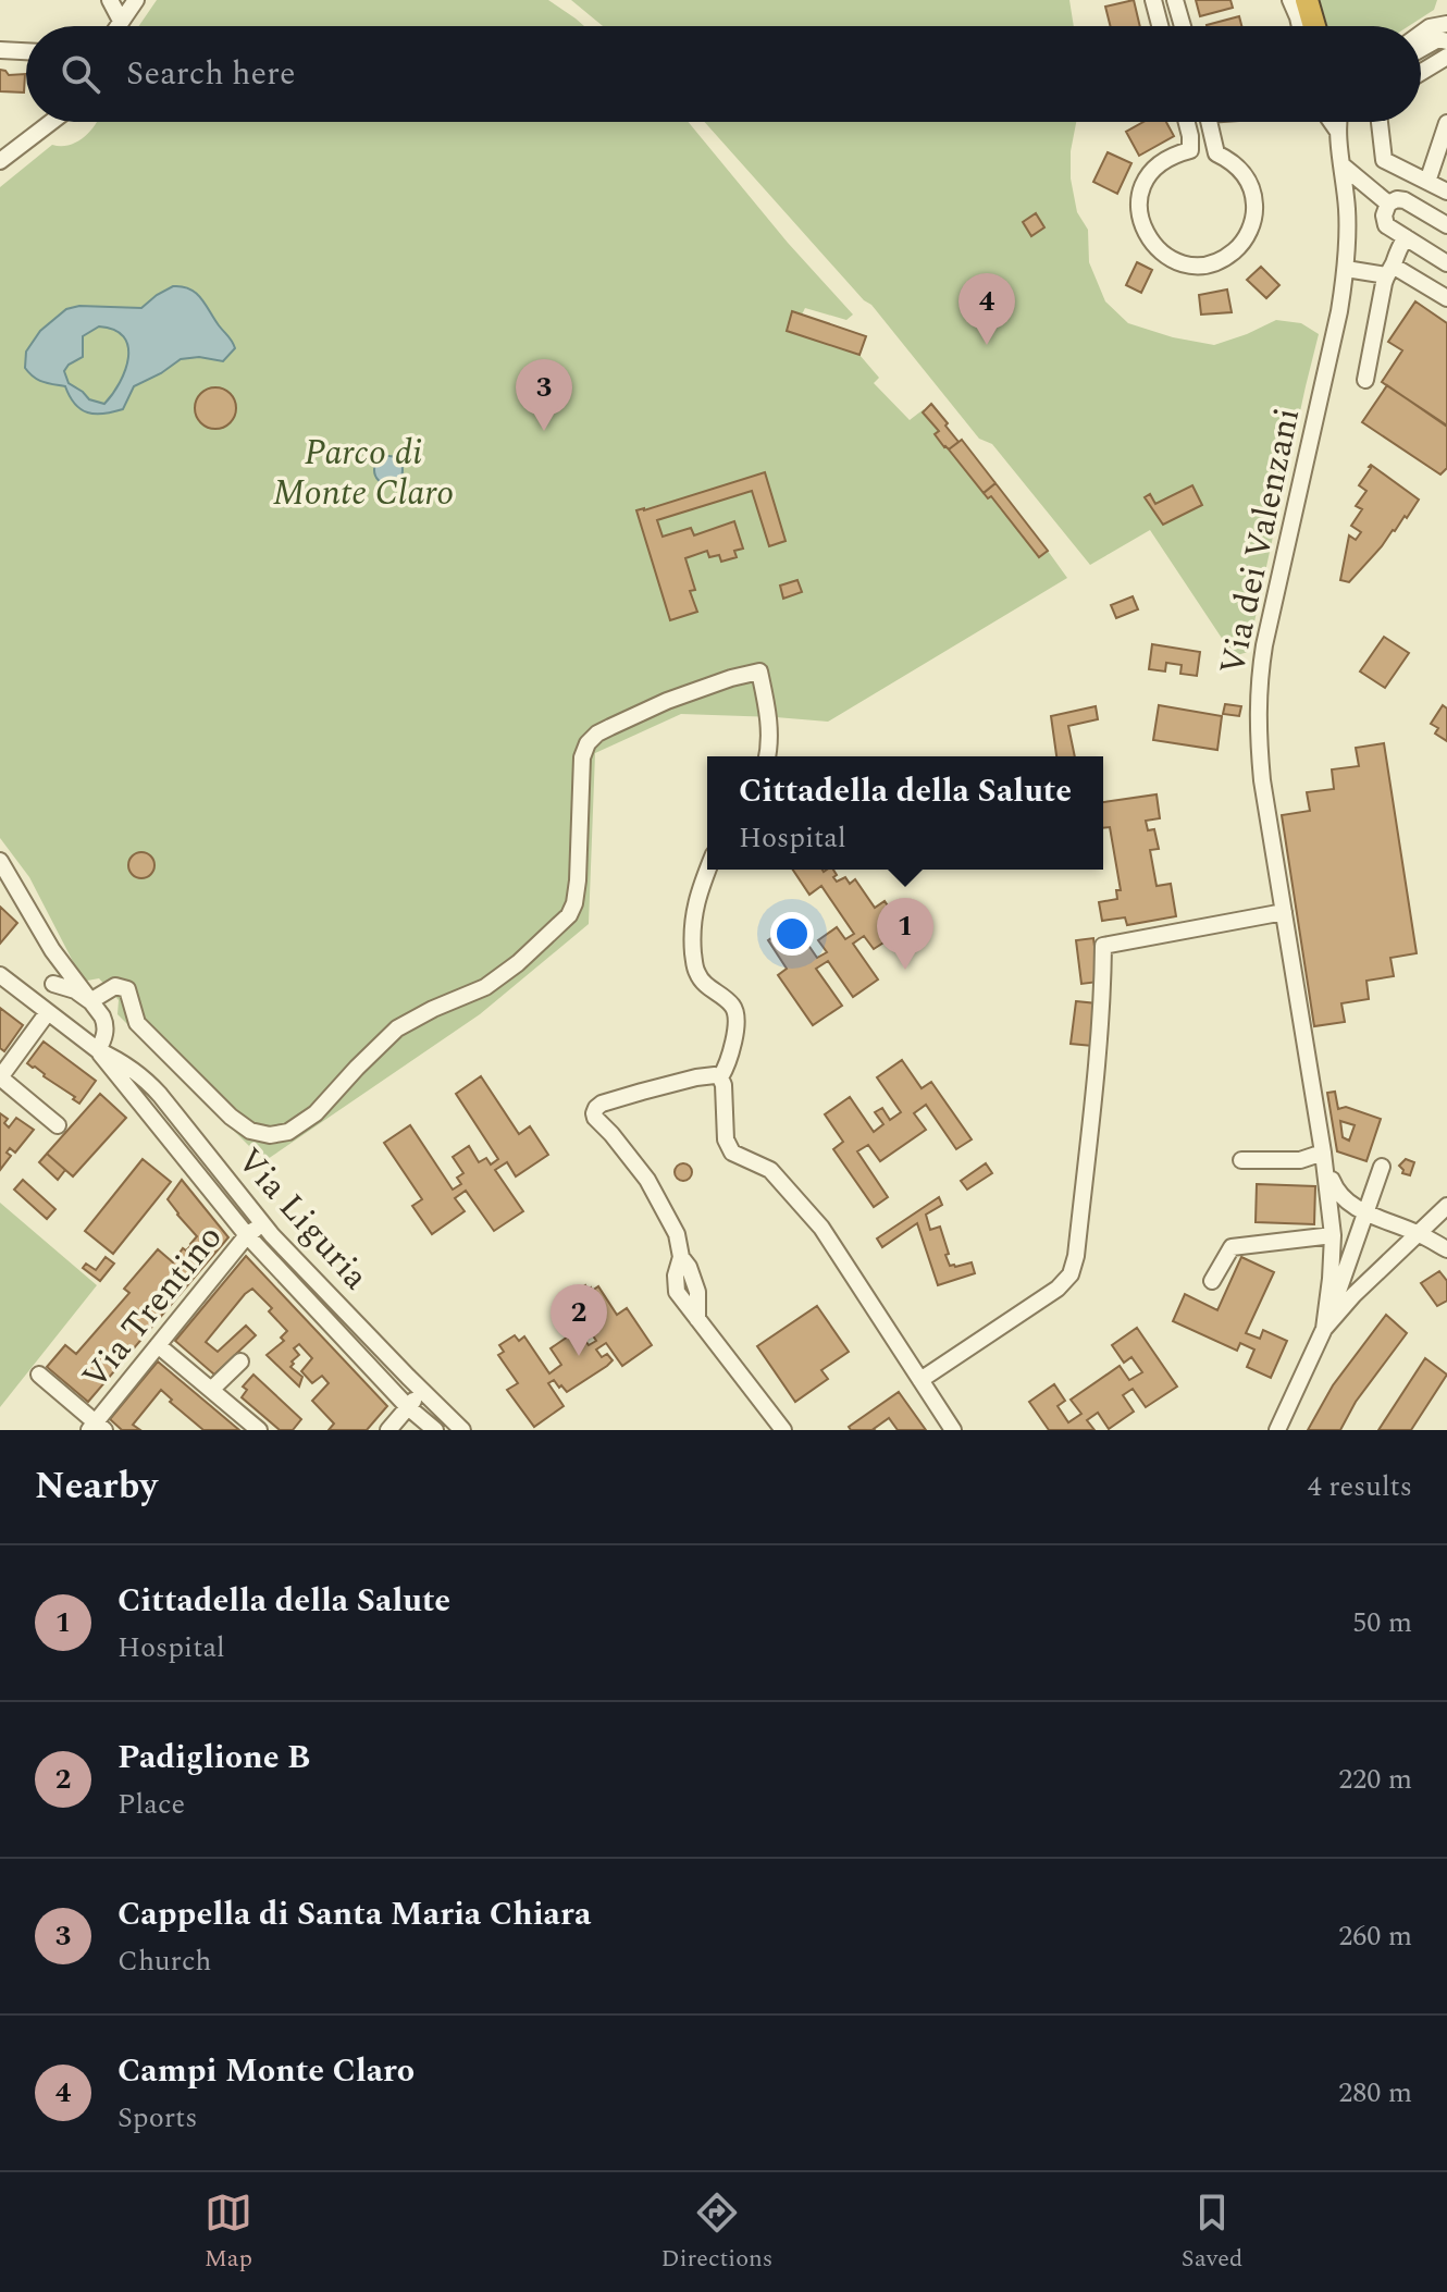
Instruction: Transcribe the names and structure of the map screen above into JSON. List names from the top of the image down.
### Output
{
  "streets": {
    "street": ["Via dei Valenzani", "Via Liguria", "Via Trentino"]
  },
  "crossings": [
    ["Via Liguria", "Via Trentino"]
  ],
  "parks": ["Parco di Monte Claro"],
  "page": {
    "search": "Search here",
    "pins": [
      "4",
      "3",
      "1",
      "2"
    ],
    "popup": ["Cittadella della Salute", "Hospital"],
    "heading": ["Nearby", "4 results"],
    "list": [
      {
        "mark": "1",
        "name": "Cittadella della Salute",
        "note": "Hospital",
        "value": "50 m"
      },
      {
        "mark": "2",
        "name": "Padiglione B",
        "note": "Place",
        "value": "220 m"
      },
      {
        "mark": "3",
        "name": "Cappella di Santa Maria Chiara",
        "note": "Church",
        "value": "260 m"
      },
      {
        "mark": "4",
        "name": "Campi Monte Claro",
        "note": "Sports",
        "value": "280 m"
      }
    ],
    "nav": ["Map", "Directions", "Saved"]
  }
}
